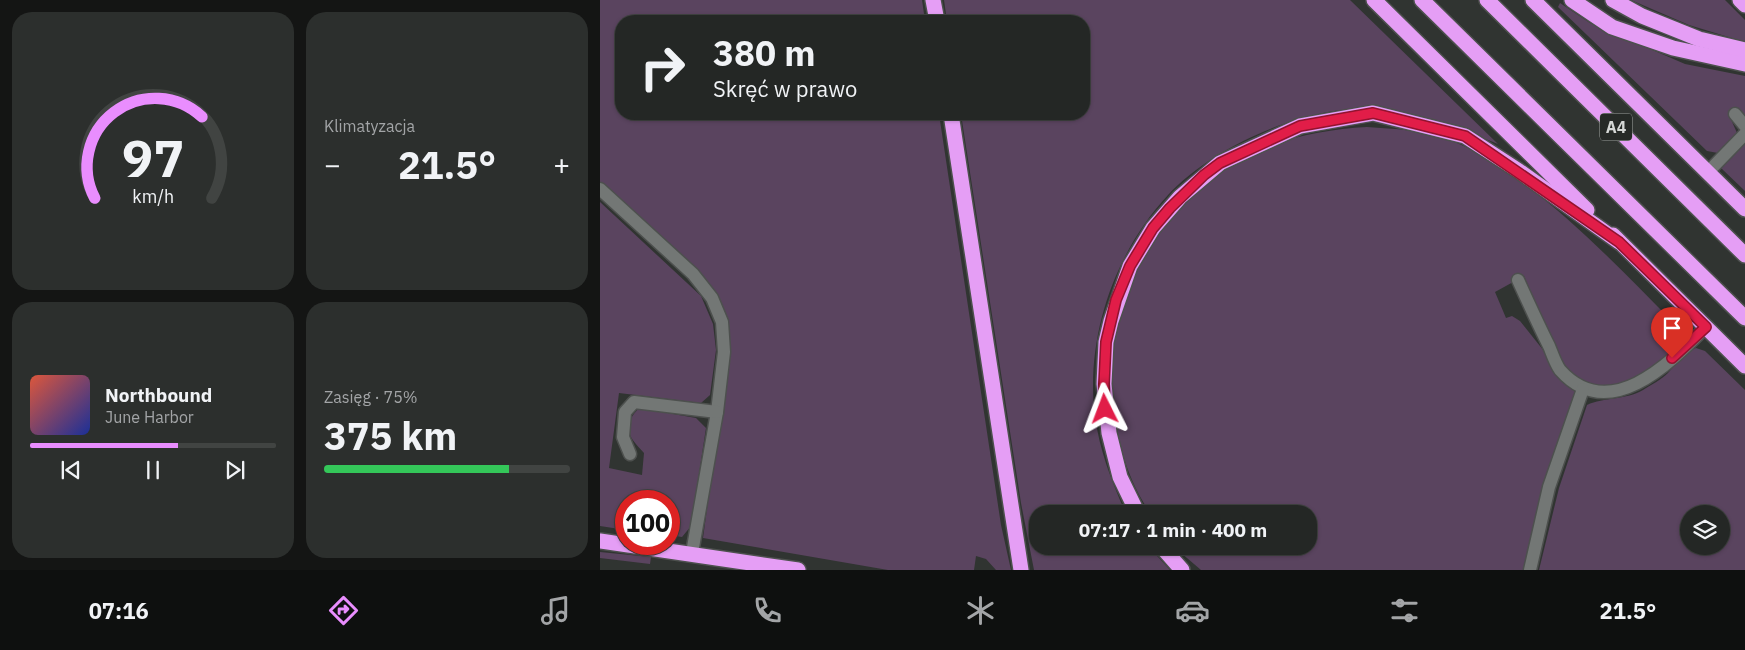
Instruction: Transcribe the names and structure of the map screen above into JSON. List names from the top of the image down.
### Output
{
  "streets": {
    "highway": ["A4"]
  },
  "page": {
    "tile": [
      "Klimatyzacja",
      ["Zasięg · 75%", "375 km"]
    ],
    "turn": ["380 m", "Skręć w prawo"],
    "heat": ["−", "21.5°", "+"],
    "song": ["Northbound", "June Harbor"],
    "limit": "100",
    "trip": "07:17 · 1 min · 400 m",
    "tabs": ["07:16", "21.5°"],
    "gauge": ["97", "km/h"]
  }
}
